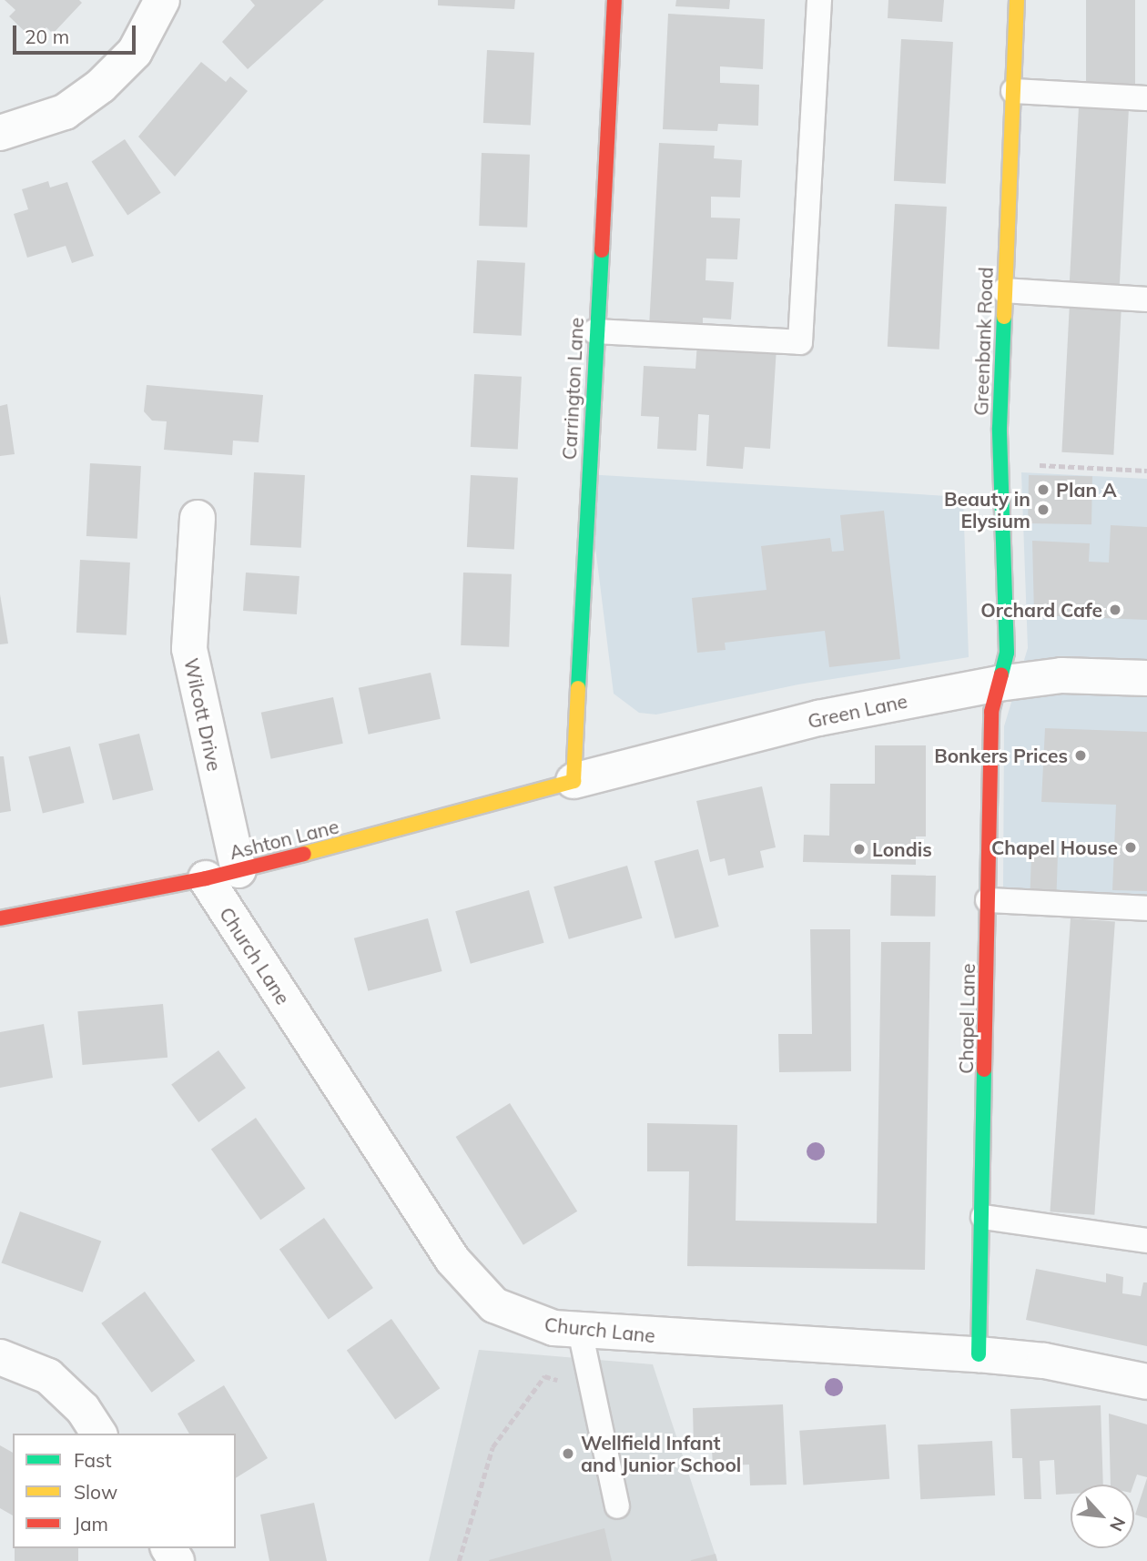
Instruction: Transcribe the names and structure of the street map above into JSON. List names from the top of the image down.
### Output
{
  "streets": {
    "main road": [
      "Greenbank Road",
      "Carrington Lane",
      "Ashton Lane",
      "Chapel Lane"
    ],
    "street": ["Green Lane", "Wilcott Drive", "Church Lane"]
  },
  "crossings": [
    ["Greenbank Road", "Green Lane"],
    ["Greenbank Road", "Chapel Lane"],
    ["Carrington Lane", "Green Lane"],
    ["Carrington Lane", "Ashton Lane"],
    ["Green Lane", "Ashton Lane"],
    ["Green Lane", "Chapel Lane"],
    ["Wilcott Drive", "Ashton Lane"],
    ["Ashton Lane", "Church Lane"],
    ["Church Lane", "Chapel Lane"]
  ],
  "places": [
    "Plan A",
    "Beauty in Elysium",
    "Orchard Cafe",
    "Bonkers Prices",
    "Chapel House",
    "Londis",
    "Wellfield Infant and Junior School"
  ],
  "legend": ["Fast", "Slow", "Jam"],
  "scale_bar": "20 m",
  "north": "bottom right"
}
